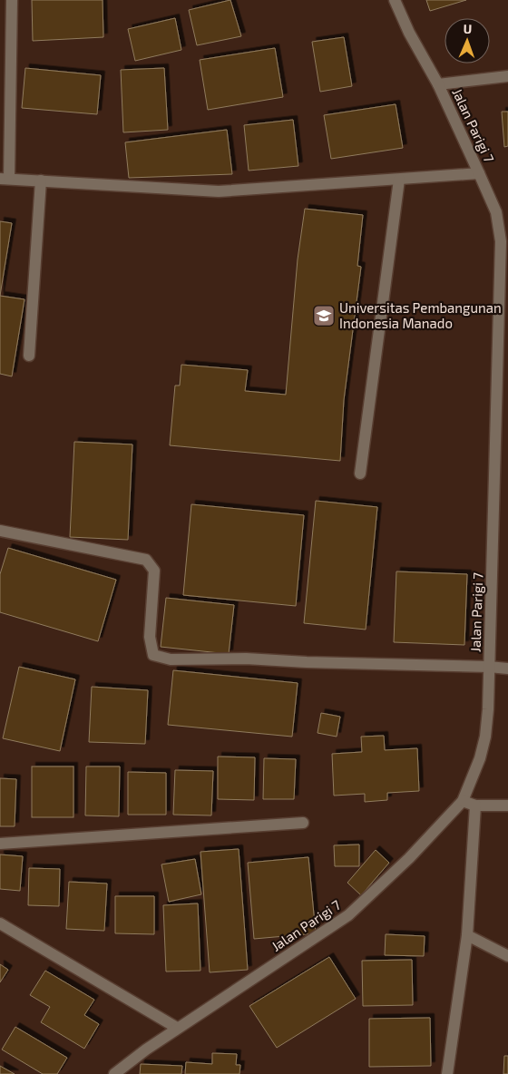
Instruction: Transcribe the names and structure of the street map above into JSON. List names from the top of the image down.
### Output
{
  "streets": {
    "street": ["Jalan Parigi 7"]
  },
  "places": {
    "school or university": ["Universitas Pembangunan Indonesia Manado"]
  },
  "north": "top"
}
